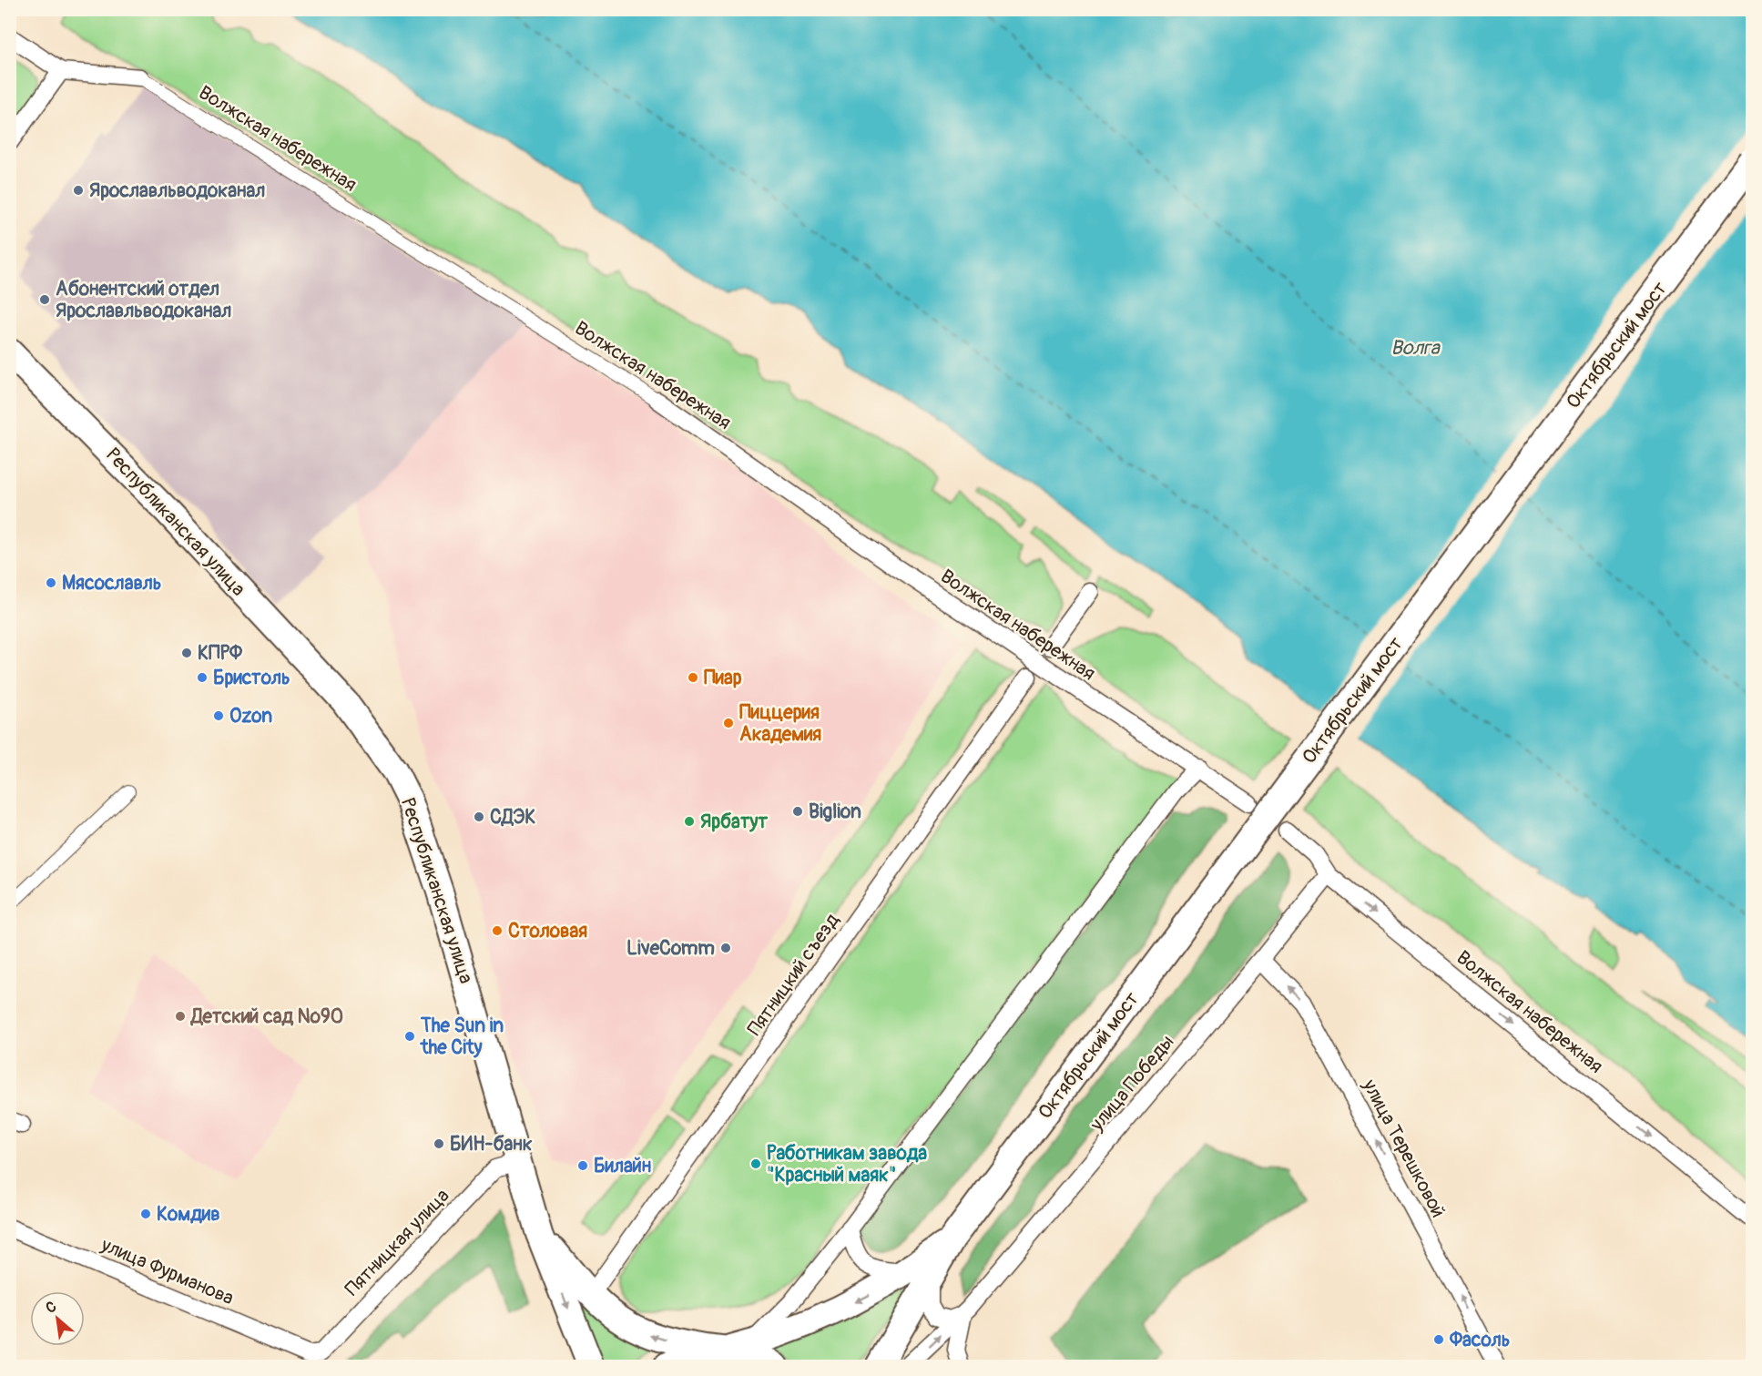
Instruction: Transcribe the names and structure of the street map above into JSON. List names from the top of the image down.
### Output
{
  "streets": {
    "main road": ["Октябрьский мост", "Республиканская улица"],
    "street": [
      "Волжская набережная",
      "Пятницкий съезд",
      "улица Победы",
      "улица Терешковой",
      "Пятницкая улица",
      "улица Фурманова"
    ]
  },
  "crossings": [
    ["Волжская набережная", "улица Победы"],
    ["Республиканская улица", "Пятницкая улица"],
    ["улица Победы", "улица Терешковой"],
    ["Пятницкая улица", "улица Фурманова"]
  ],
  "one_way": ["улица Терешковой"],
  "water": ["Волга"],
  "places": [
    "Ярославльводоканал",
    "Абонентский отдел Ярославльводоканал",
    "Мясославль",
    "КПРФ",
    "Бристоль",
    "Пиар",
    "Ozon",
    "Пиццерия Академия",
    "Biglion",
    "СДЭК",
    "Ярбатут",
    "Столовая",
    "LiveComm",
    "Детский сад №90",
    "The Sun in the City",
    "БИН-банк",
    "Работникам завода \"Красный маяк\"",
    "Билайн",
    "Комдив",
    "Фасоль"
  ],
  "north": "top left"
}
